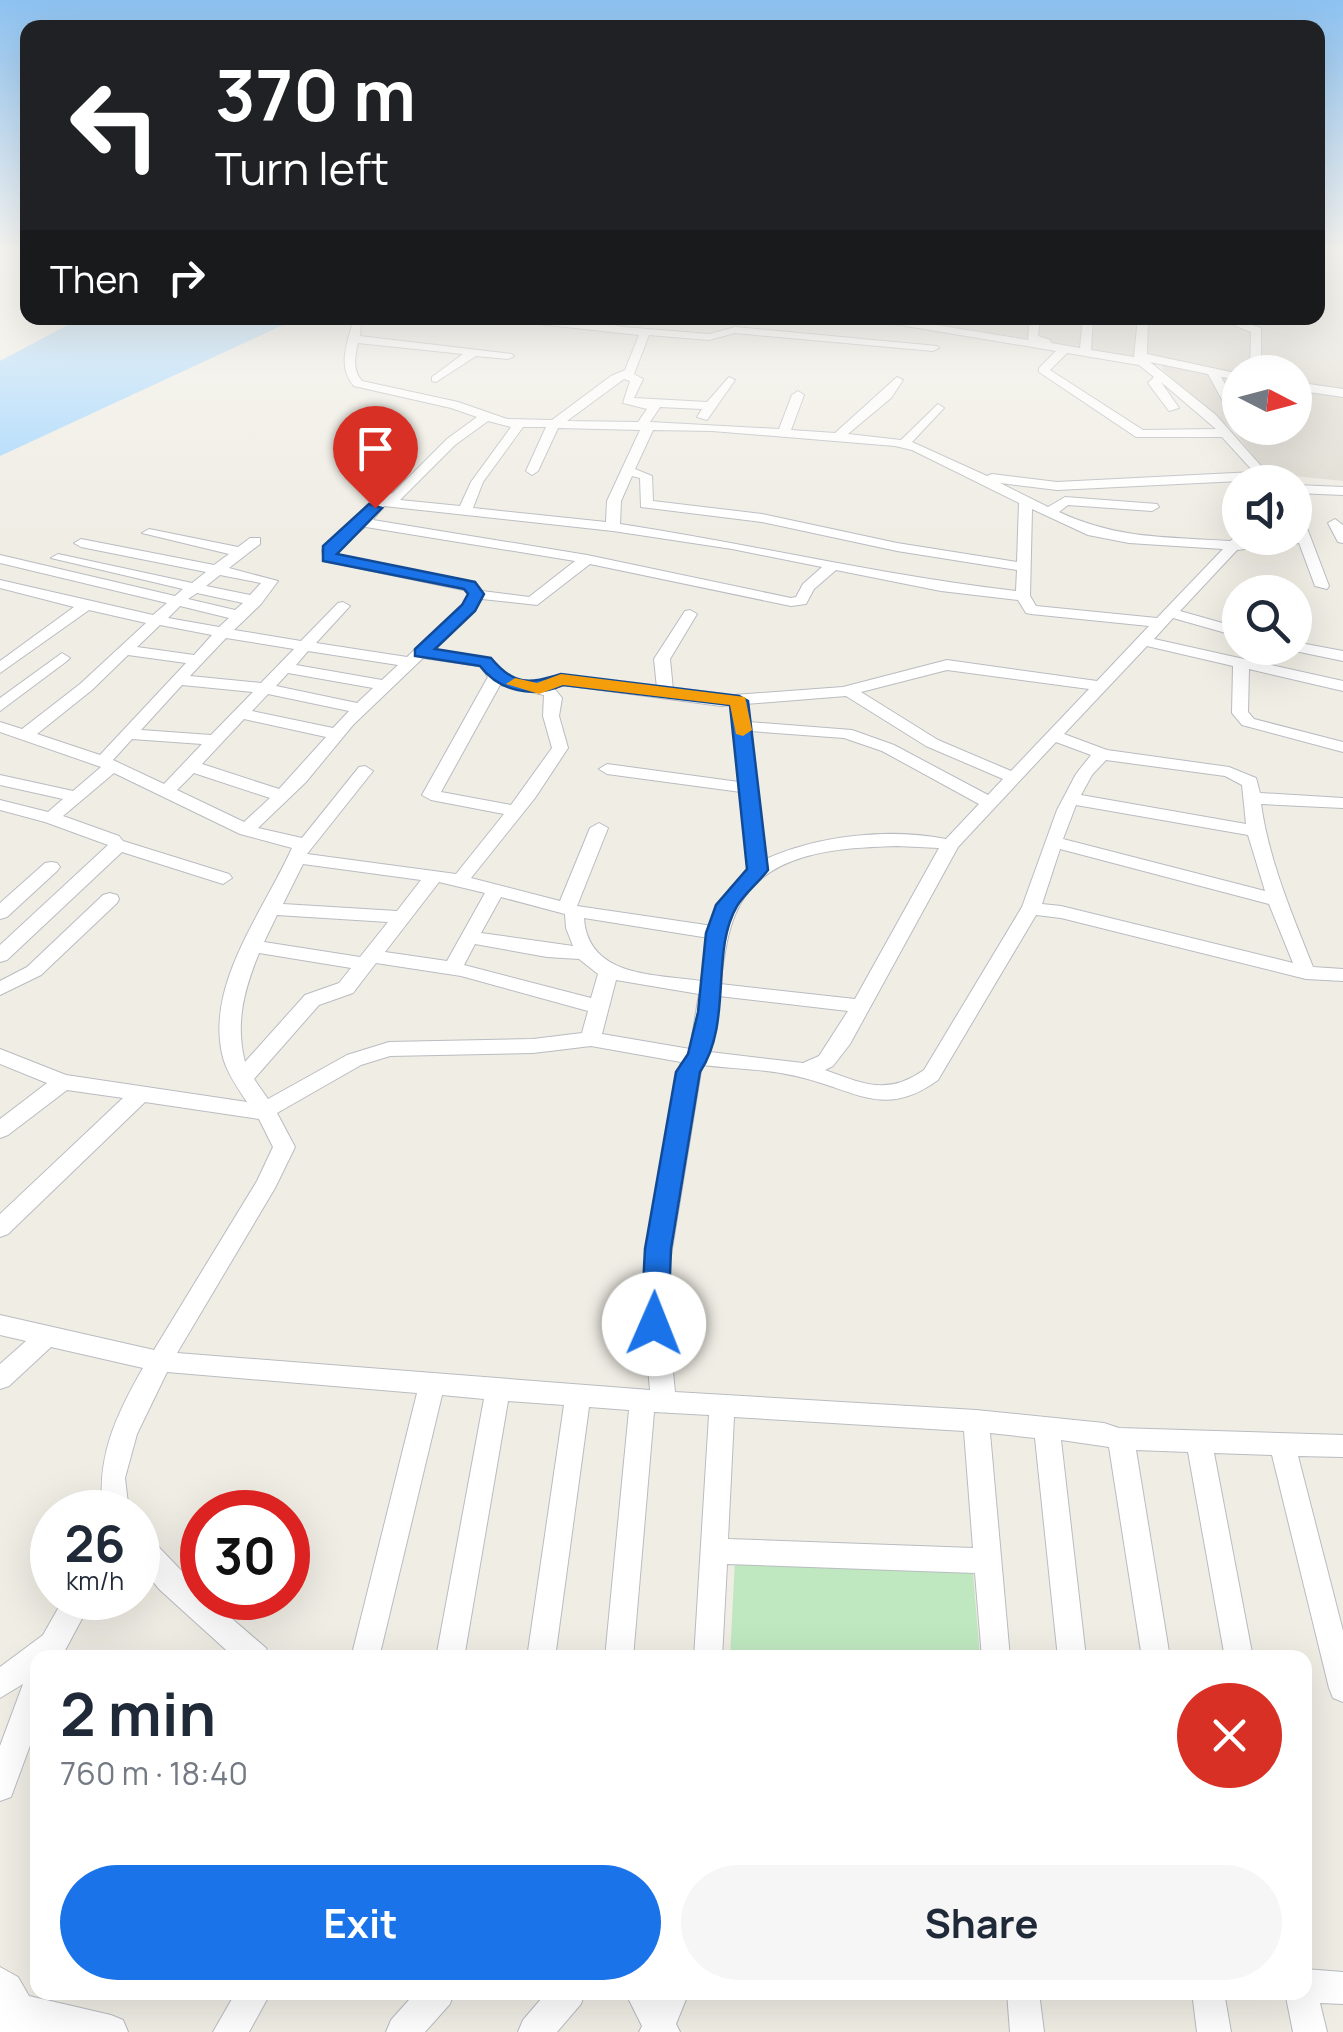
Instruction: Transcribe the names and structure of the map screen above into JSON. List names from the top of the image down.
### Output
{
  "north": "right",
  "page": {
    "turn": ["370 m", "Turn left"],
    "then": "Then",
    "speed": "26 km/h",
    "limit": "30",
    "heading": ["2 min", "760 m · 18:40"],
    "buttons": ["Exit", "Share"]
  }
}
